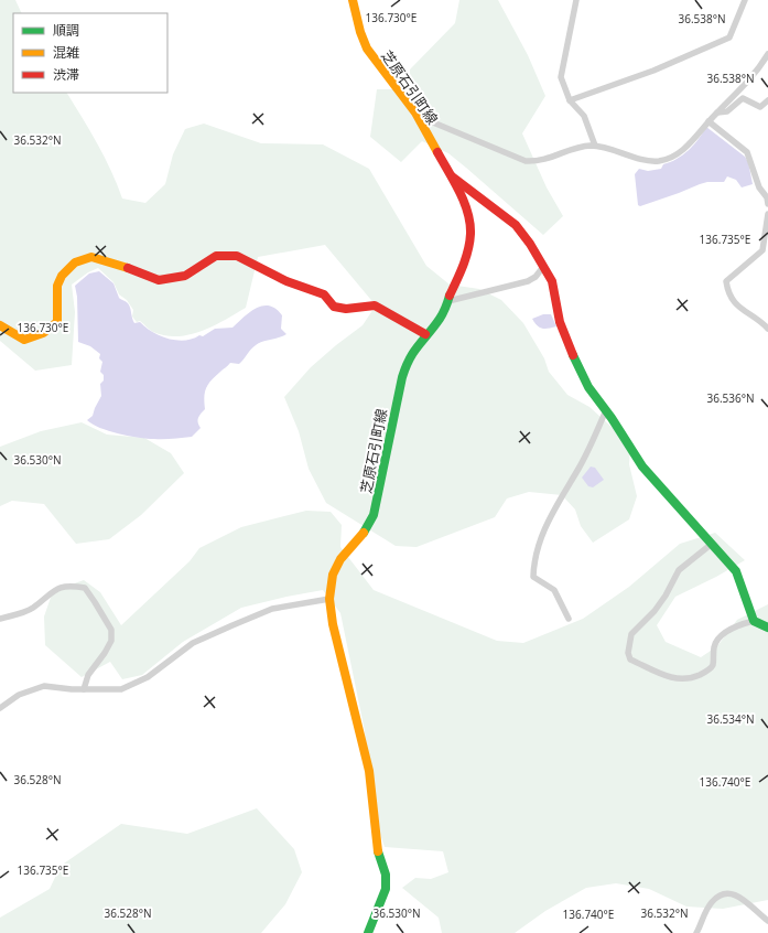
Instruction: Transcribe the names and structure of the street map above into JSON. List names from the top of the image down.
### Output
{
  "streets": {
    "street": ["芝原石引町線"]
  },
  "legend": ["順調", "混雑", "渋滞"],
  "coordinates": [
    "136.730°E",
    "36.538°N",
    "36.532°N",
    "136.735°E",
    "36.536°N",
    "36.530°N",
    "36.534°N",
    "36.528°N",
    "136.740°E"
  ]
}
